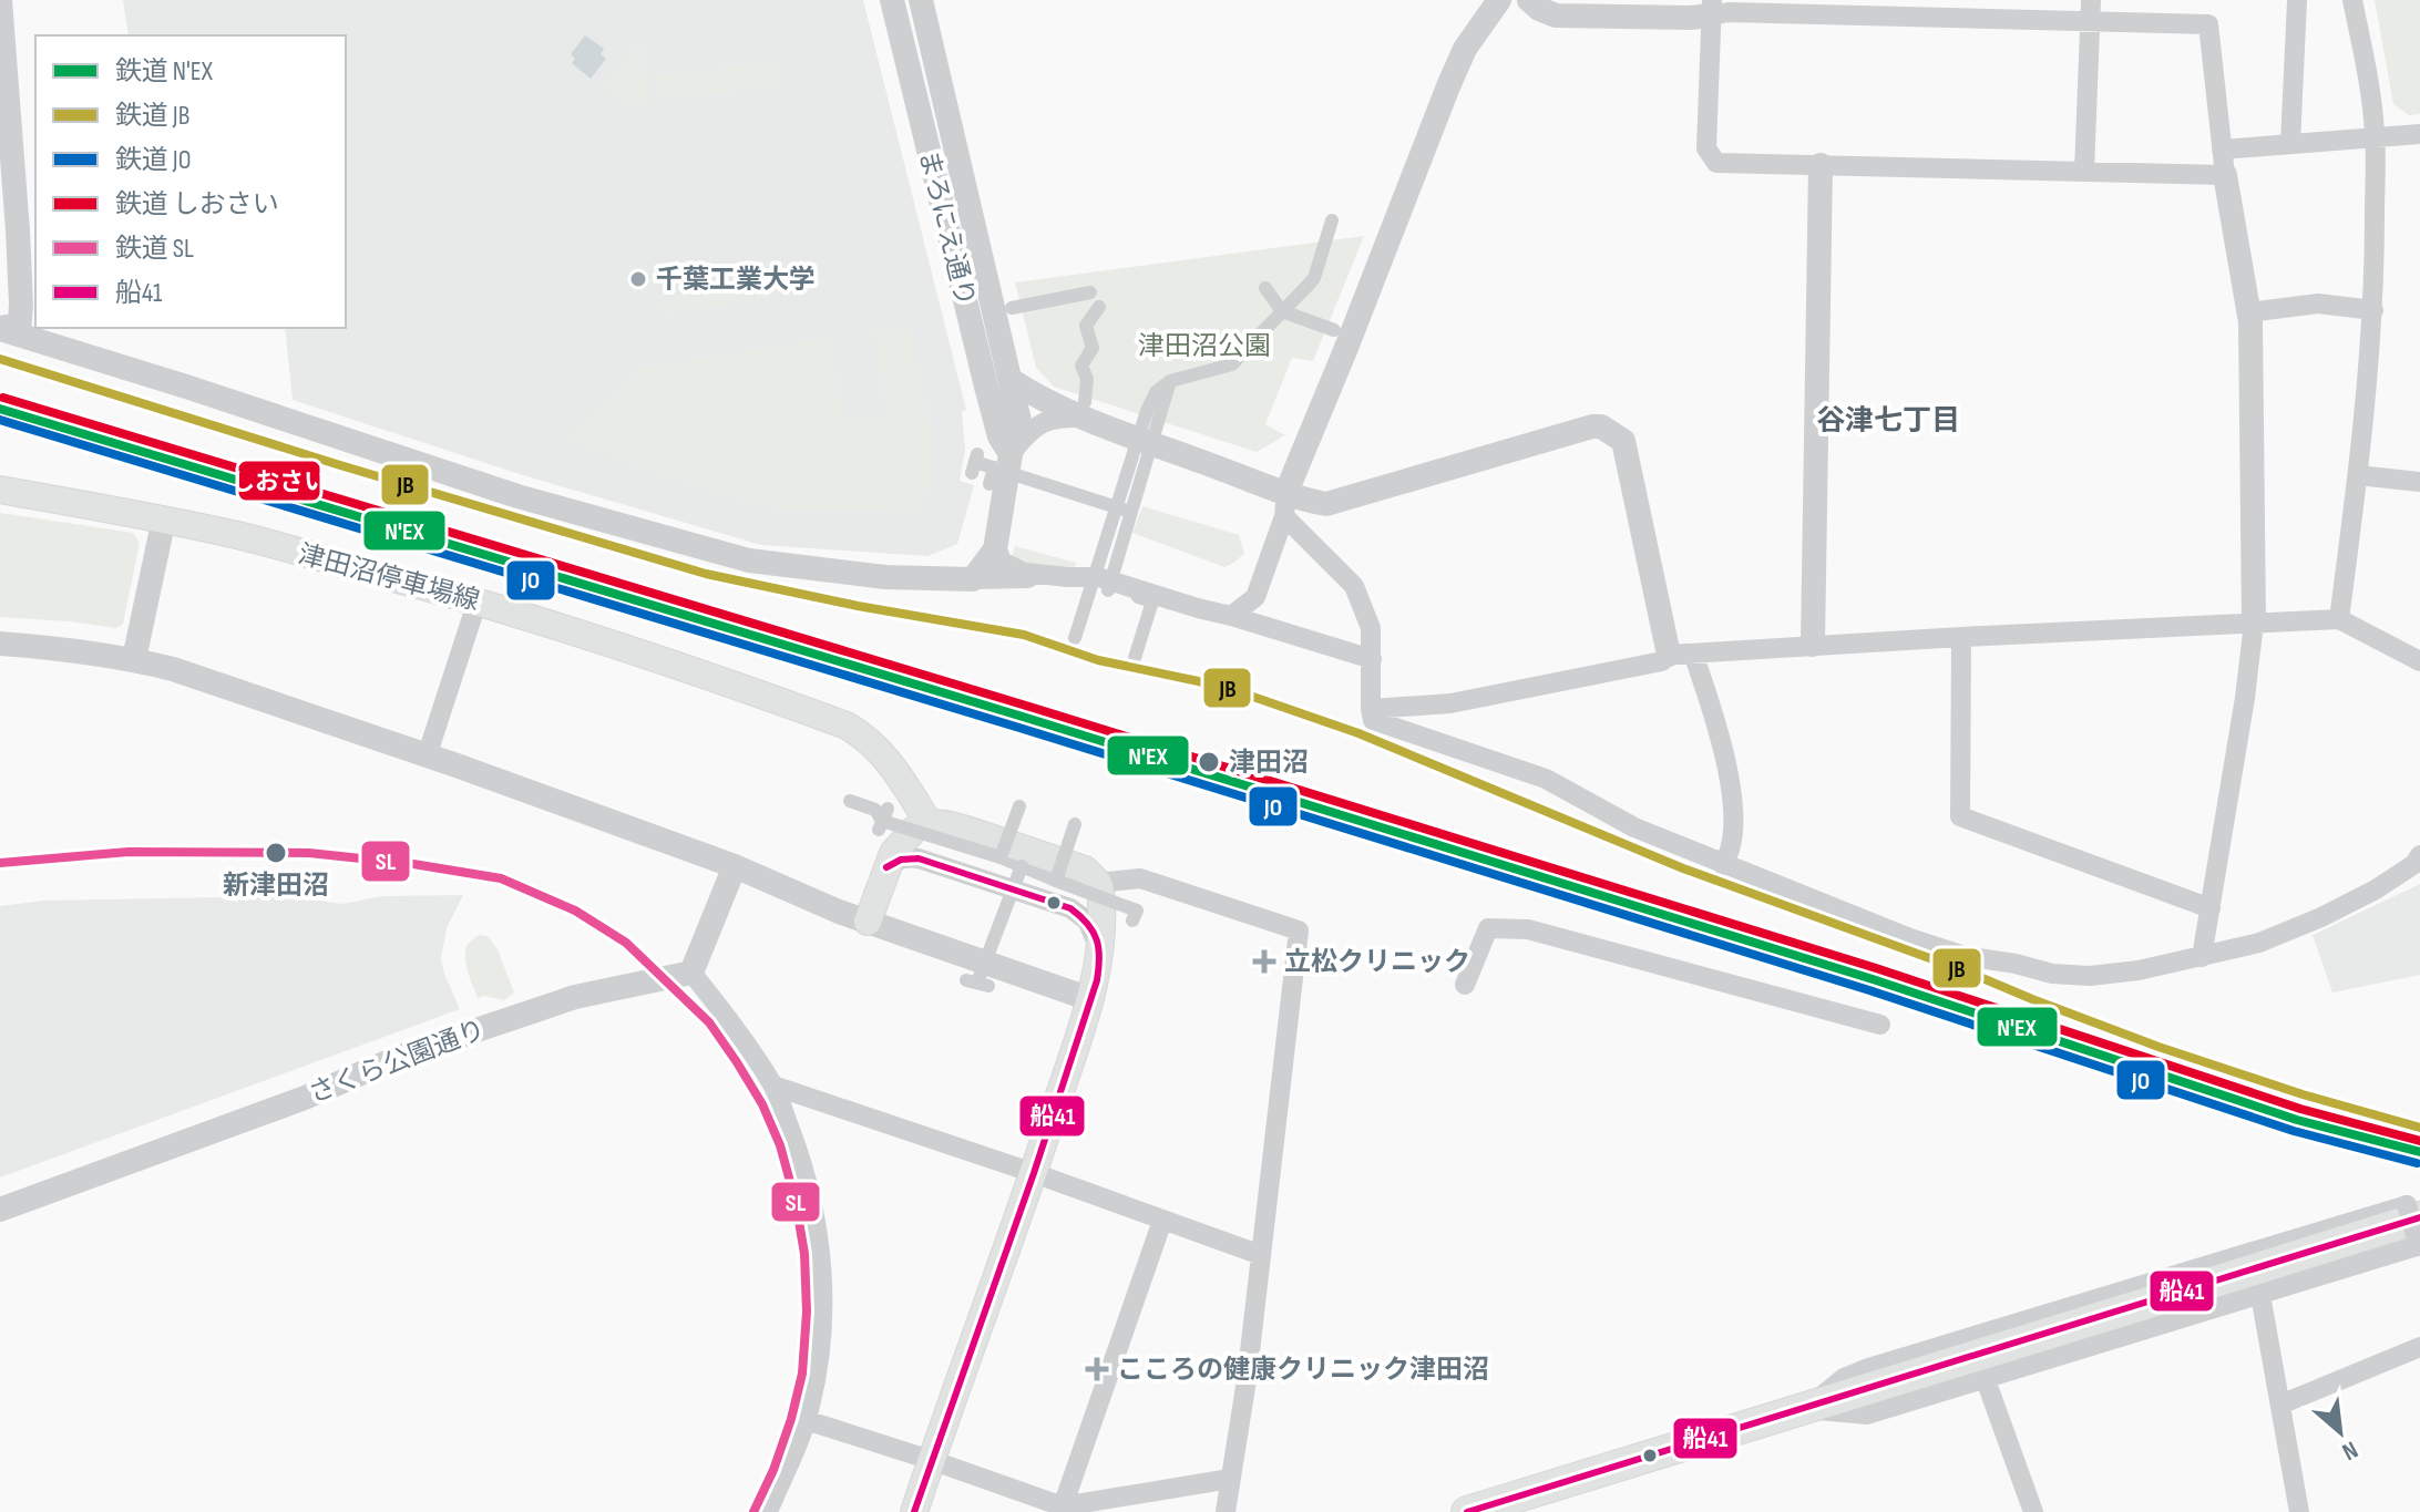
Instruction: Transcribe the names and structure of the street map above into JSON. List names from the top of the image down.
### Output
{
  "streets": {
    "main road": ["津田沼停車場線"],
    "street": ["まろにえ通り", "さくら公園通り"]
  },
  "districts": ["谷津七丁目"],
  "parks": ["津田沼公園"],
  "places": {
    "other": ["千葉工業大学", "津田沼", "新津田沼"],
    "health": ["立松クリニック", "こころの健康クリニック津田沼"]
  },
  "lines": [
    "rail line JB",
    "rail line しおさい",
    "rail line N'EX",
    "rail line JO",
    "rail line SL",
    "transit line 船41"
  ],
  "legend": [
    "鉄道 N'EX",
    "鉄道 JB",
    "鉄道 JO",
    "鉄道 しおさい",
    "鉄道 SL",
    "船41"
  ],
  "north": "bottom right"
}
